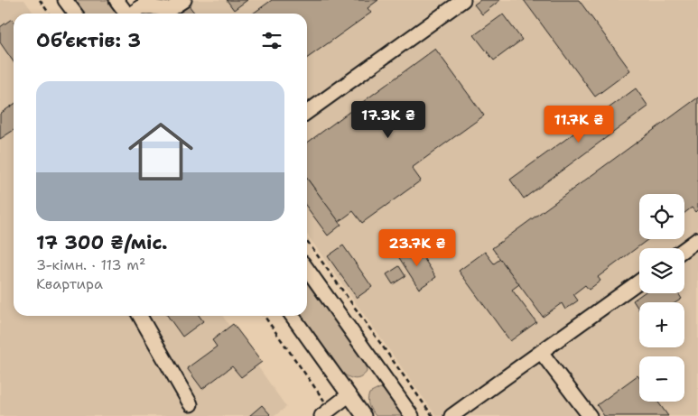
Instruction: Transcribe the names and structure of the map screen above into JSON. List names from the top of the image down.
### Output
{
  "page": {
    "heading": "Об’єктів: 3",
    "list": [
      {
        "name": "17 300 ₴/міс.",
        "note": "3-кімн. · 113 m² · Квартира"
      }
    ],
    "price": ["17.3K ₴", "11.7K ₴", "23.7K ₴"],
    "map_buttons": ["+", "−"]
  }
}
